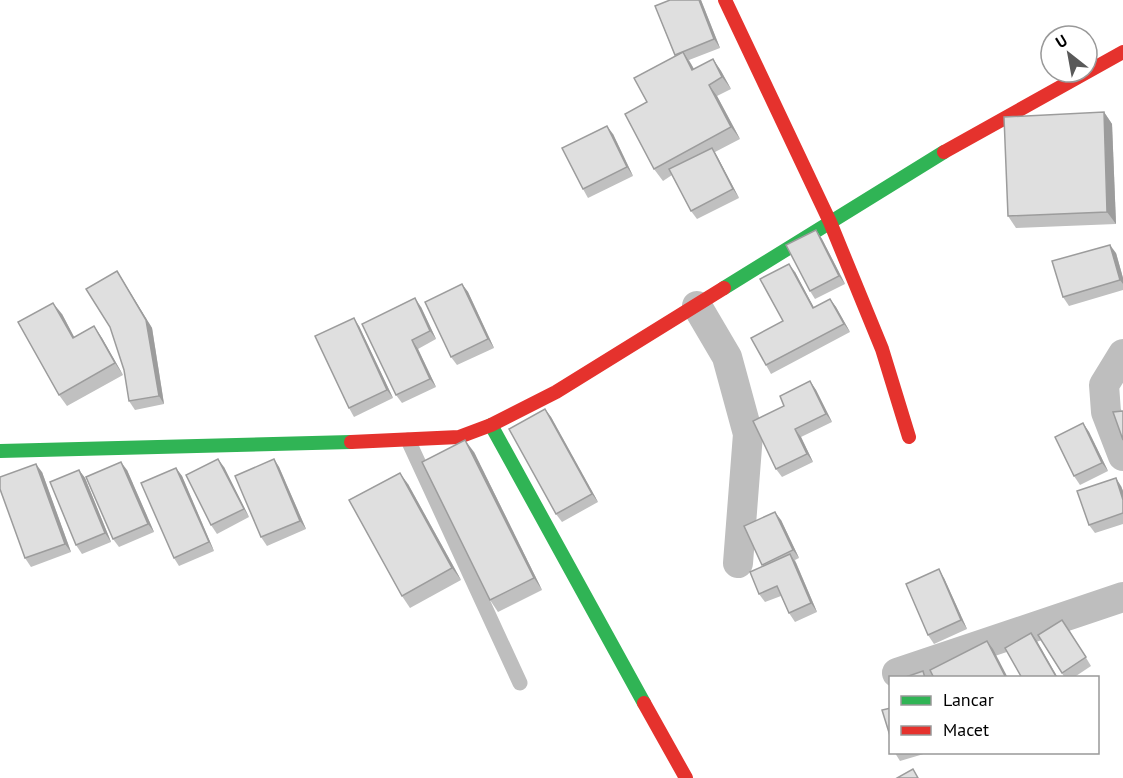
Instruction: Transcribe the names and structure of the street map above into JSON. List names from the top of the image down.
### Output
{
  "legend": ["Lancar", "Macet"],
  "north": "top left"
}
